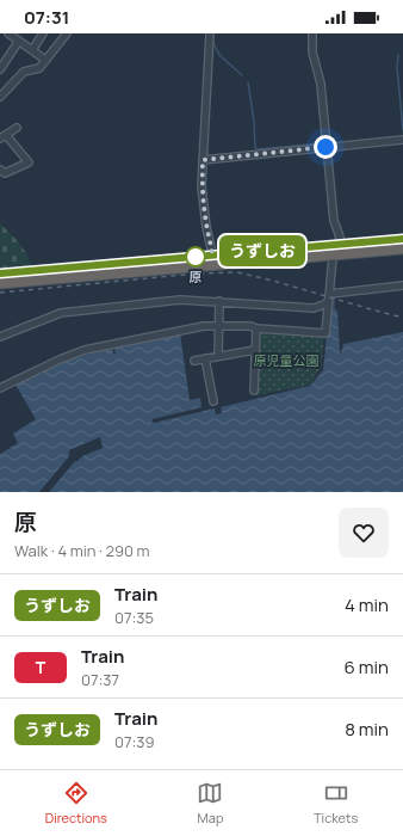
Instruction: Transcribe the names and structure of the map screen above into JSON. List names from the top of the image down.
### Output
{
  "parks": ["原児童公園"],
  "places": ["原"],
  "page": {
    "status": "07:31",
    "on_map": "うずしお",
    "heading": ["原", "Walk · 4 min · 290 m"],
    "list": [
      {
        "mark": "うずしお",
        "name": "Train",
        "note": "07:35",
        "value": "4 min"
      },
      {
        "mark": "T",
        "name": "Train",
        "note": "07:37",
        "value": "6 min"
      },
      {
        "mark": "うずしお",
        "name": "Train",
        "note": "07:39",
        "value": "8 min"
      }
    ],
    "tabs": ["Directions", "Map", "Tickets"]
  }
}
